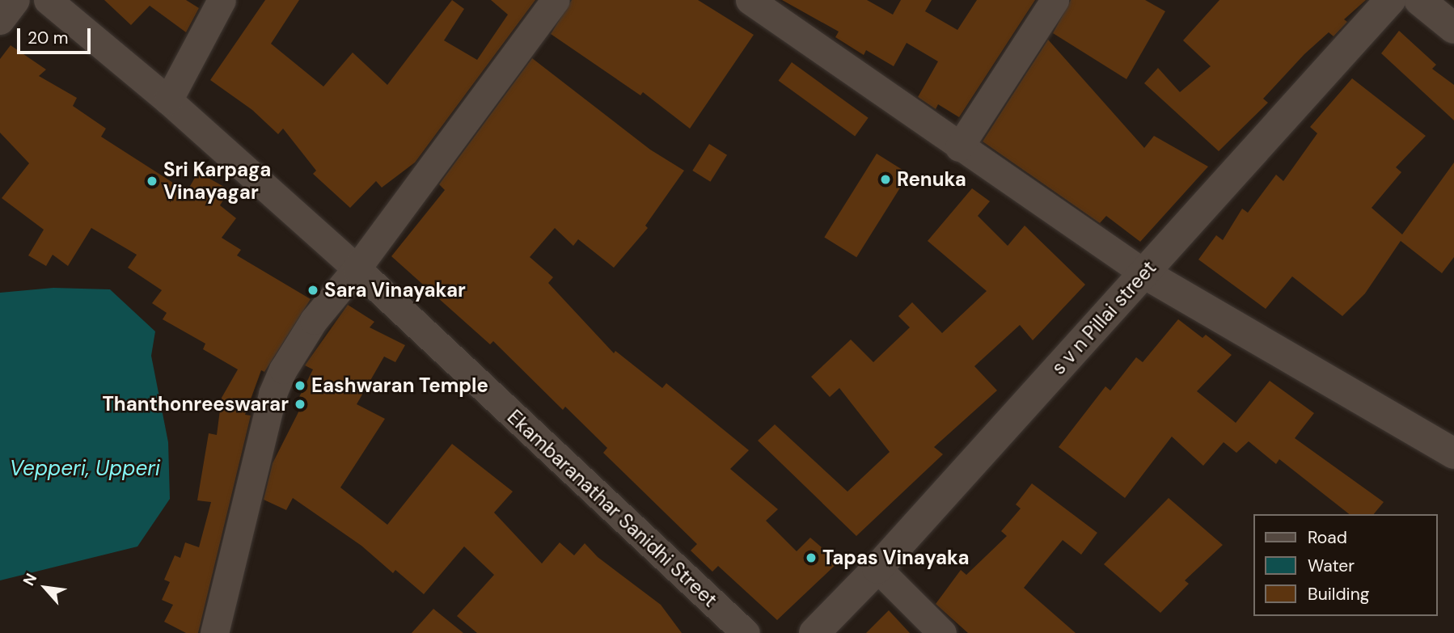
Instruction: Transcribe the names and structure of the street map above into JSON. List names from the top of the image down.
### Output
{
  "streets": {
    "street": ["s v n Pillai street", "Ekambaranathar Sanidhi Street"]
  },
  "water": ["Vepperi, Upperi"],
  "places": [
    "Renuka",
    "Sri Karpaga Vinayagar",
    "Sara Vinayakar",
    "Eashwaran Temple",
    "Thanthonreeswarar",
    "Tapas Vinayaka"
  ],
  "legend": ["Road", "Water", "Building"],
  "scale_bar": "20 m",
  "north": "top left"
}
